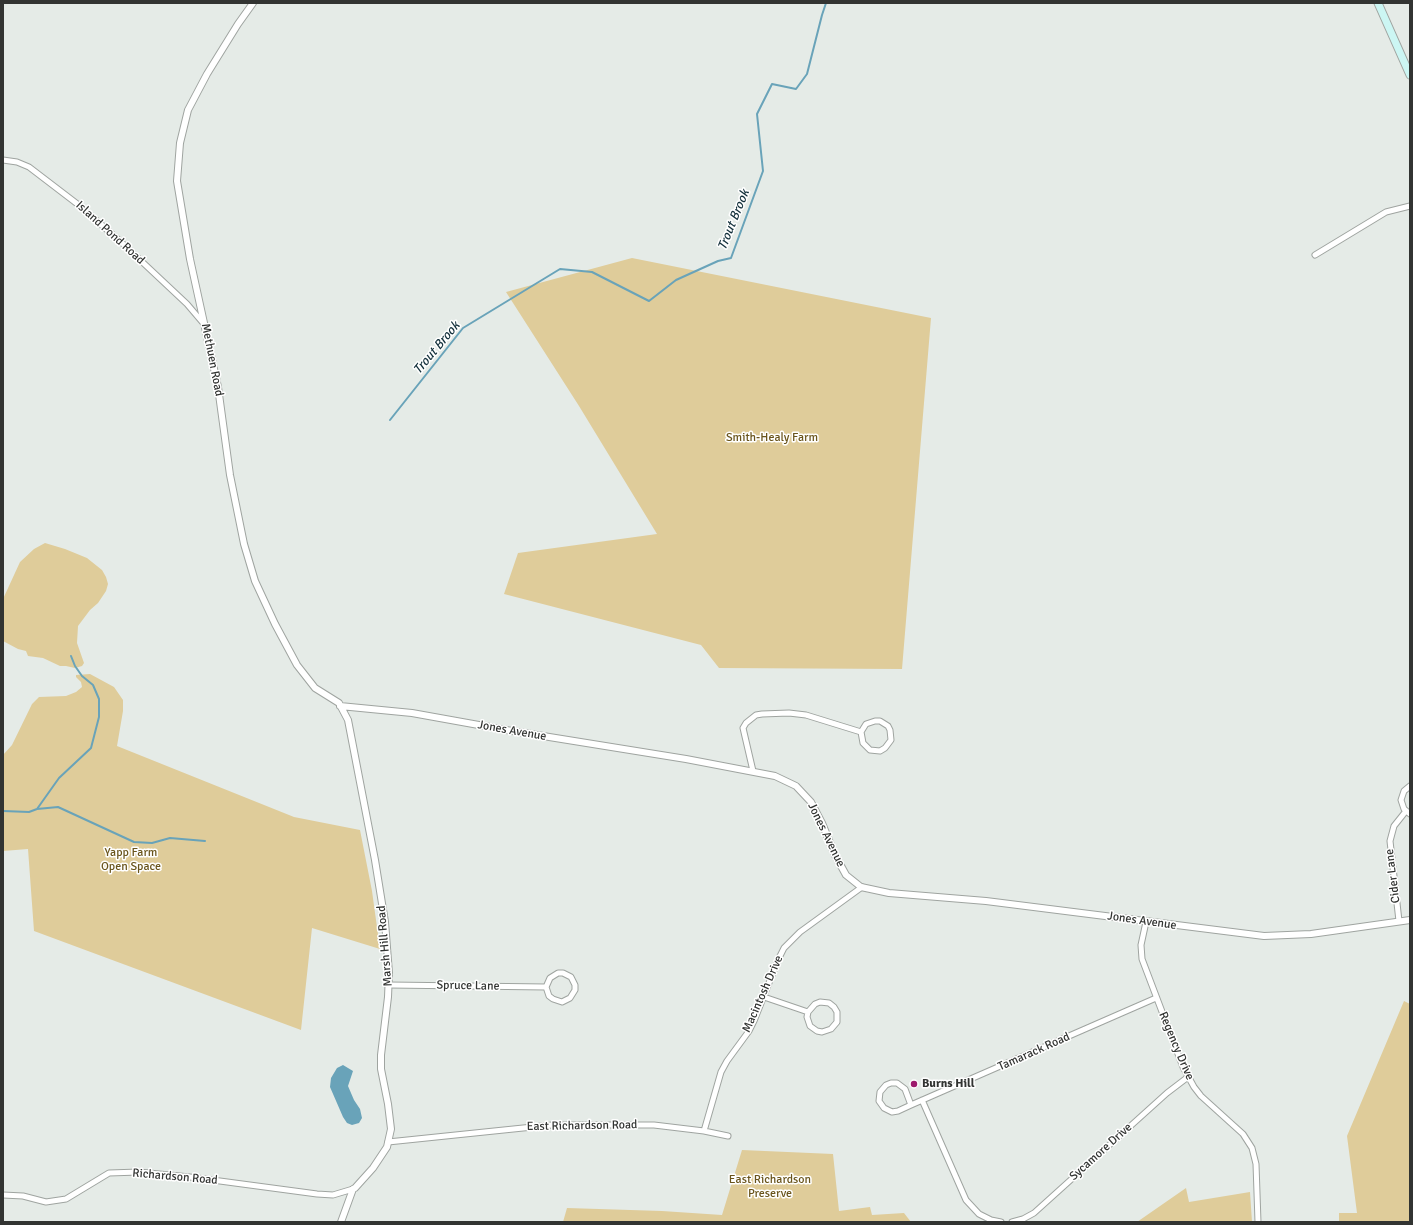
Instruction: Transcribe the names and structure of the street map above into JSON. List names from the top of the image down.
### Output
{
  "streets": {
    "street": [
      "Island Pond Road",
      "Methuen Road",
      "Jones Avenue",
      "Cider Lane",
      "Marsh Hill Road",
      "Spruce Lane",
      "Macintosh Drive",
      "Regency Drive",
      "Tamarack Road",
      "East Richardson Road",
      "Sycamore Drive",
      "Richardson Road"
    ]
  },
  "crossings": [
    ["Island Pond Road", "Methuen Road"],
    ["Methuen Road", "Jones Avenue"],
    ["Methuen Road", "Marsh Hill Road"],
    ["Jones Avenue", "Cider Lane"],
    ["Jones Avenue", "Marsh Hill Road"],
    ["Jones Avenue", "Macintosh Drive"],
    ["Jones Avenue", "Regency Drive"],
    ["Marsh Hill Road", "Spruce Lane"],
    ["Marsh Hill Road", "East Richardson Road"],
    ["Marsh Hill Road", "Richardson Road"],
    ["Macintosh Drive", "East Richardson Road"],
    ["Regency Drive", "Tamarack Road"],
    ["Regency Drive", "Sycamore Drive"]
  ],
  "water": ["Trout Brook"],
  "parks": ["Smith-Healy Farm", "Yapp Farm Open Space", "East Richardson Preserve"],
  "places": ["Burns Hill"]
}
